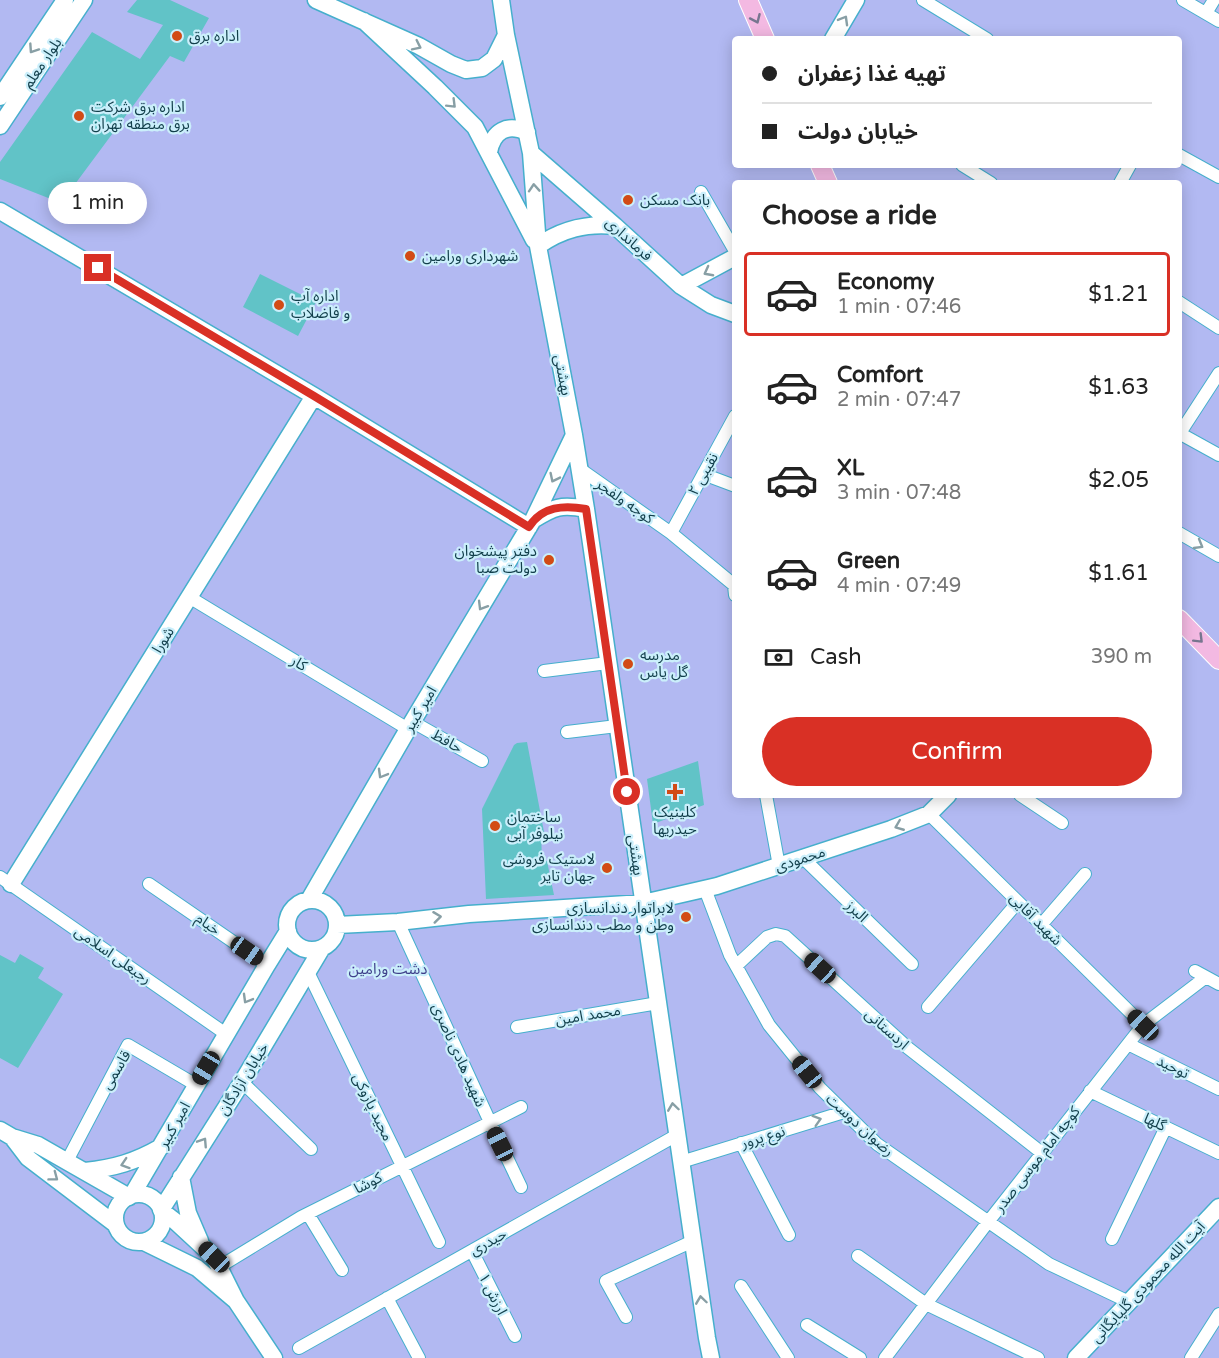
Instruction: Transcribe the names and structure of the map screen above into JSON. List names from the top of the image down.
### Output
{
  "streets": {
    "street": [
      "بلوار معلم",
      "فرمانداری",
      "بهشتی",
      "نقیبی ۲",
      "کوجه ولفجر",
      "شورا",
      "کار",
      "امیر کبیر",
      "حافظ",
      "محمودی",
      "البرز",
      "شهید آقایی",
      "خیام",
      "رجبعلی اسلامی",
      "محمد امین",
      "اردستانی",
      "شهید هادی ناصری",
      "توحید",
      "قاسمی",
      "خیابان آزادگان",
      "مجید پازوکی",
      "گلها",
      "رضوان دوست",
      "نوع پرور",
      "کوچه امام موسی صدر",
      "کوشا",
      "حیدری",
      "آیت الله محمودی گلپایگانی",
      "ارزش ۱"
    ]
  },
  "crossings": [
    ["بهشتی", "کوجه ولفجر"],
    ["بهشتی", "امیر کبیر"],
    ["بهشتی", "محمودی"],
    ["بهشتی", "محمد امین"],
    ["بهشتی", "نوع پرور"],
    ["بهشتی", "حیدری"],
    ["نقیبی ۲", "کوجه ولفجر"],
    ["شورا", "کار"],
    ["شورا", "رجبعلی اسلامی"],
    ["کار", "امیر کبیر"],
    ["کار", "حافظ"],
    ["امیر کبیر", "حافظ"],
    ["امیر کبیر", "خیام"],
    ["امیر کبیر", "رجبعلی اسلامی"],
    ["امیر کبیر", "قاسمی"],
    ["امیر کبیر", "خیابان آزادگان"],
    ["محمودی", "البرز"],
    ["محمودی", "شهید آقایی"],
    ["محمودی", "رضوان دوست"],
    ["شهید آقایی", "کوچه امام موسی صدر"],
    ["اردستانی", "رضوان دوست"],
    ["اردستانی", "کوچه امام موسی صدر"],
    ["شهید هادی ناصری", "کوشا"],
    ["توحید", "کوچه امام موسی صدر"],
    ["خیابان آزادگان", "مجید پازوکی"],
    ["مجید پازوکی", "کوشا"],
    ["گلها", "کوچه امام موسی صدر"],
    ["رضوان دوست", "نوع پرور"],
    ["رضوان دوست", "کوچه امام موسی صدر"],
    ["رضوان دوست", "آیت الله محمودی گلپایگانی"],
    ["حیدری", "ارزش ۱"]
  ],
  "one_way": [
    "امیر کبیر",
    "محمودی",
    "خیابان آزادگان",
    "نوع پرور"
  ],
  "parks": ["دشت ورامین"],
  "places": {
    "other": [
      "اداره برق",
      "اداره برق شرکت برق منطقه تهران",
      "بانک مسکن",
      "شهرداری ورامین",
      "اداره آب و فاضلاب",
      "دفتر پیشخوان دولت صبا",
      "مدرسه گل یاس",
      "ساختمان نیلوفر آبی",
      "لاستیک فروشی جهان تایر",
      "لابراتوار دندانسازی وطن و مطب دندانسازی"
    ],
    "health": ["کلینیک حیدریها"]
  },
  "page": {
    "banner": ["تهیه غذا زعفران", "خیابان دولت"],
    "heading": "Choose a ride",
    "bubble": "1 min",
    "list": [
      {
        "name": "Economy",
        "note": "1 min · 07:46",
        "value": "$1.21"
      },
      {
        "name": "Comfort",
        "note": "2 min · 07:47",
        "value": "$1.63"
      },
      {
        "name": "XL",
        "note": "3 min · 07:48",
        "value": "$2.05"
      },
      {
        "name": "Green",
        "note": "4 min · 07:49",
        "value": "$1.61"
      }
    ],
    "pay": ["Cash", "390 m"],
    "buttons": "Confirm"
  }
}
